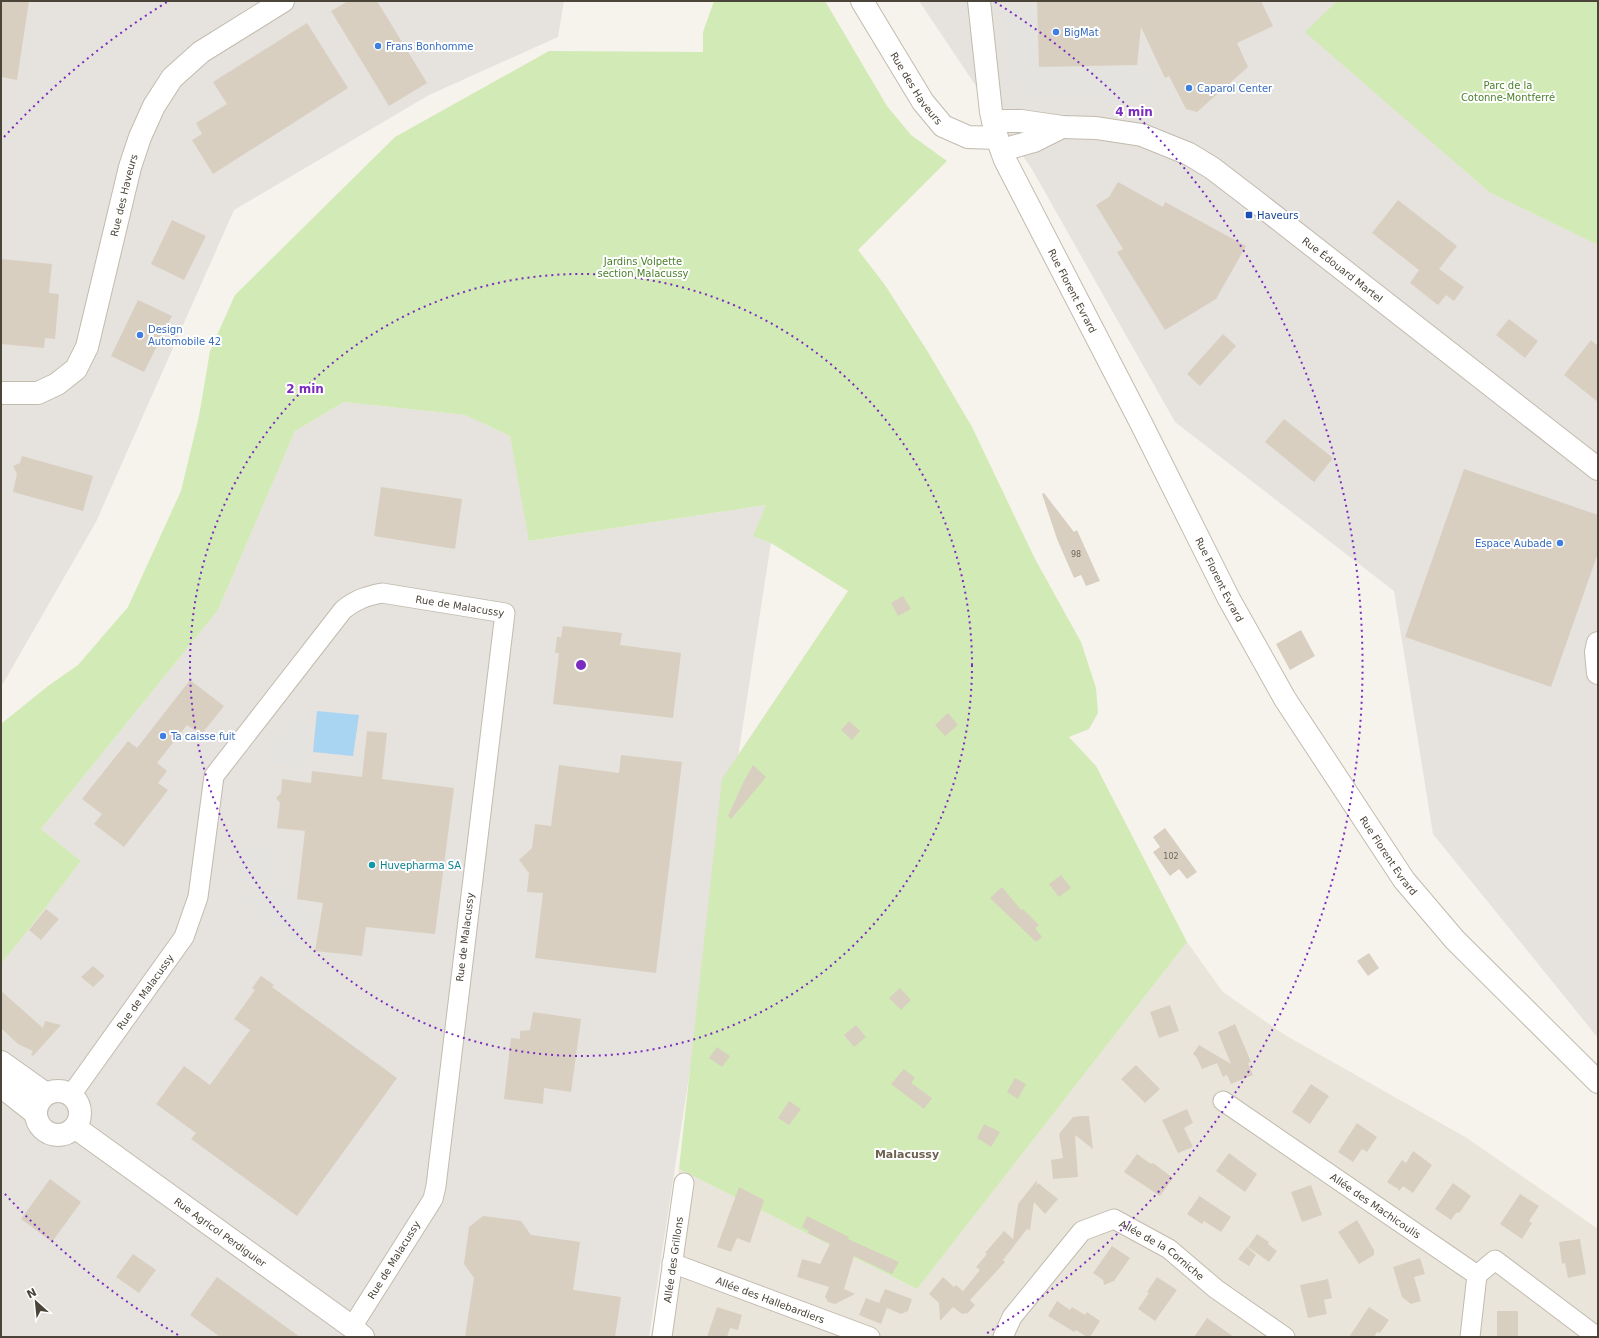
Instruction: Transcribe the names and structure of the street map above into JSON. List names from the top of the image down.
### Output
{
  "streets": {
    "street": [
      "Rue des Haveurs",
      "Rue Édouard Martel",
      "Rue Florent Evrard",
      "Rue de Malacussy",
      "Allée des Machicoulis",
      "Rue Agricol Perdiguier",
      "Allée de la Corniche",
      "Allée des Grillons",
      "Allée des Hallebardiers"
    ]
  },
  "crossings": [
    ["Rue des Haveurs", "Rue Édouard Martel"],
    ["Rue des Haveurs", "Rue Florent Evrard"],
    ["Rue Édouard Martel", "Rue Florent Evrard"],
    ["Rue de Malacussy", "Rue Agricol Perdiguier"],
    ["Allée des Grillons", "Allée des Hallebardiers"]
  ],
  "districts": ["Malacussy"],
  "parks": ["Parc de la Cotonne-Montferré", "Jardins Volpette section Malacussy"],
  "places": {
    "other": [
      "BigMat",
      "Frans Bonhomme",
      "Caparol Center",
      "Design Automobile 42",
      "Espace Aubade",
      "Ta caisse fuit",
      "Huvepharma SA"
    ],
    "transit": ["Haveurs"]
  },
  "house_numbers": ["98", "102"],
  "north": "top left",
  "rings": ["4 min", "2 min"]
}
